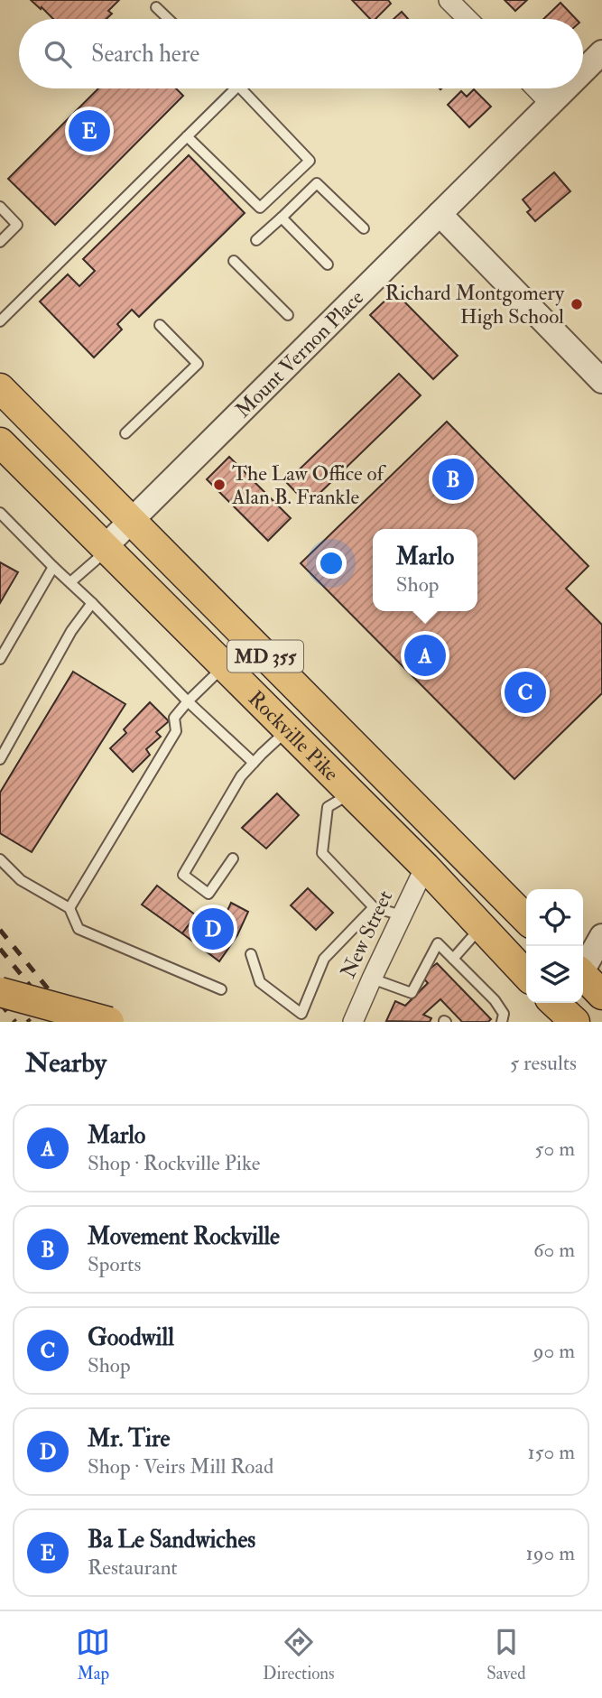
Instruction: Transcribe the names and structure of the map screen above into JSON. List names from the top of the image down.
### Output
{
  "streets": {
    "main road": ["MD 355", "Rockville Pike"],
    "street": ["Mount Vernon Place", "New Street"]
  },
  "crossings": [
    ["Mount Vernon Place", "Rockville Pike"],
    ["Rockville Pike", "New Street"]
  ],
  "places": ["Richard Montgomery High School", "The Law Office of Alan B. Frankle"],
  "page": {
    "search": "Search here",
    "pins": [
      "E",
      "B",
      "A",
      "C",
      "D"
    ],
    "popup": ["Marlo", "Shop"],
    "heading": ["Nearby", "5 results"],
    "list": [
      {
        "mark": "A",
        "name": "Marlo",
        "note": "Shop · Rockville Pike",
        "value": "50 m"
      },
      {
        "mark": "B",
        "name": "Movement Rockville",
        "note": "Sports",
        "value": "60 m"
      },
      {
        "mark": "C",
        "name": "Goodwill",
        "note": "Shop",
        "value": "90 m"
      },
      {
        "mark": "D",
        "name": "Mr. Tire",
        "note": "Shop · Veirs Mill Road",
        "value": "150 m"
      },
      {
        "mark": "E",
        "name": "Ba Le Sandwiches",
        "note": "Restaurant",
        "value": "190 m"
      }
    ],
    "nav": ["Map", "Directions", "Saved"]
  }
}
